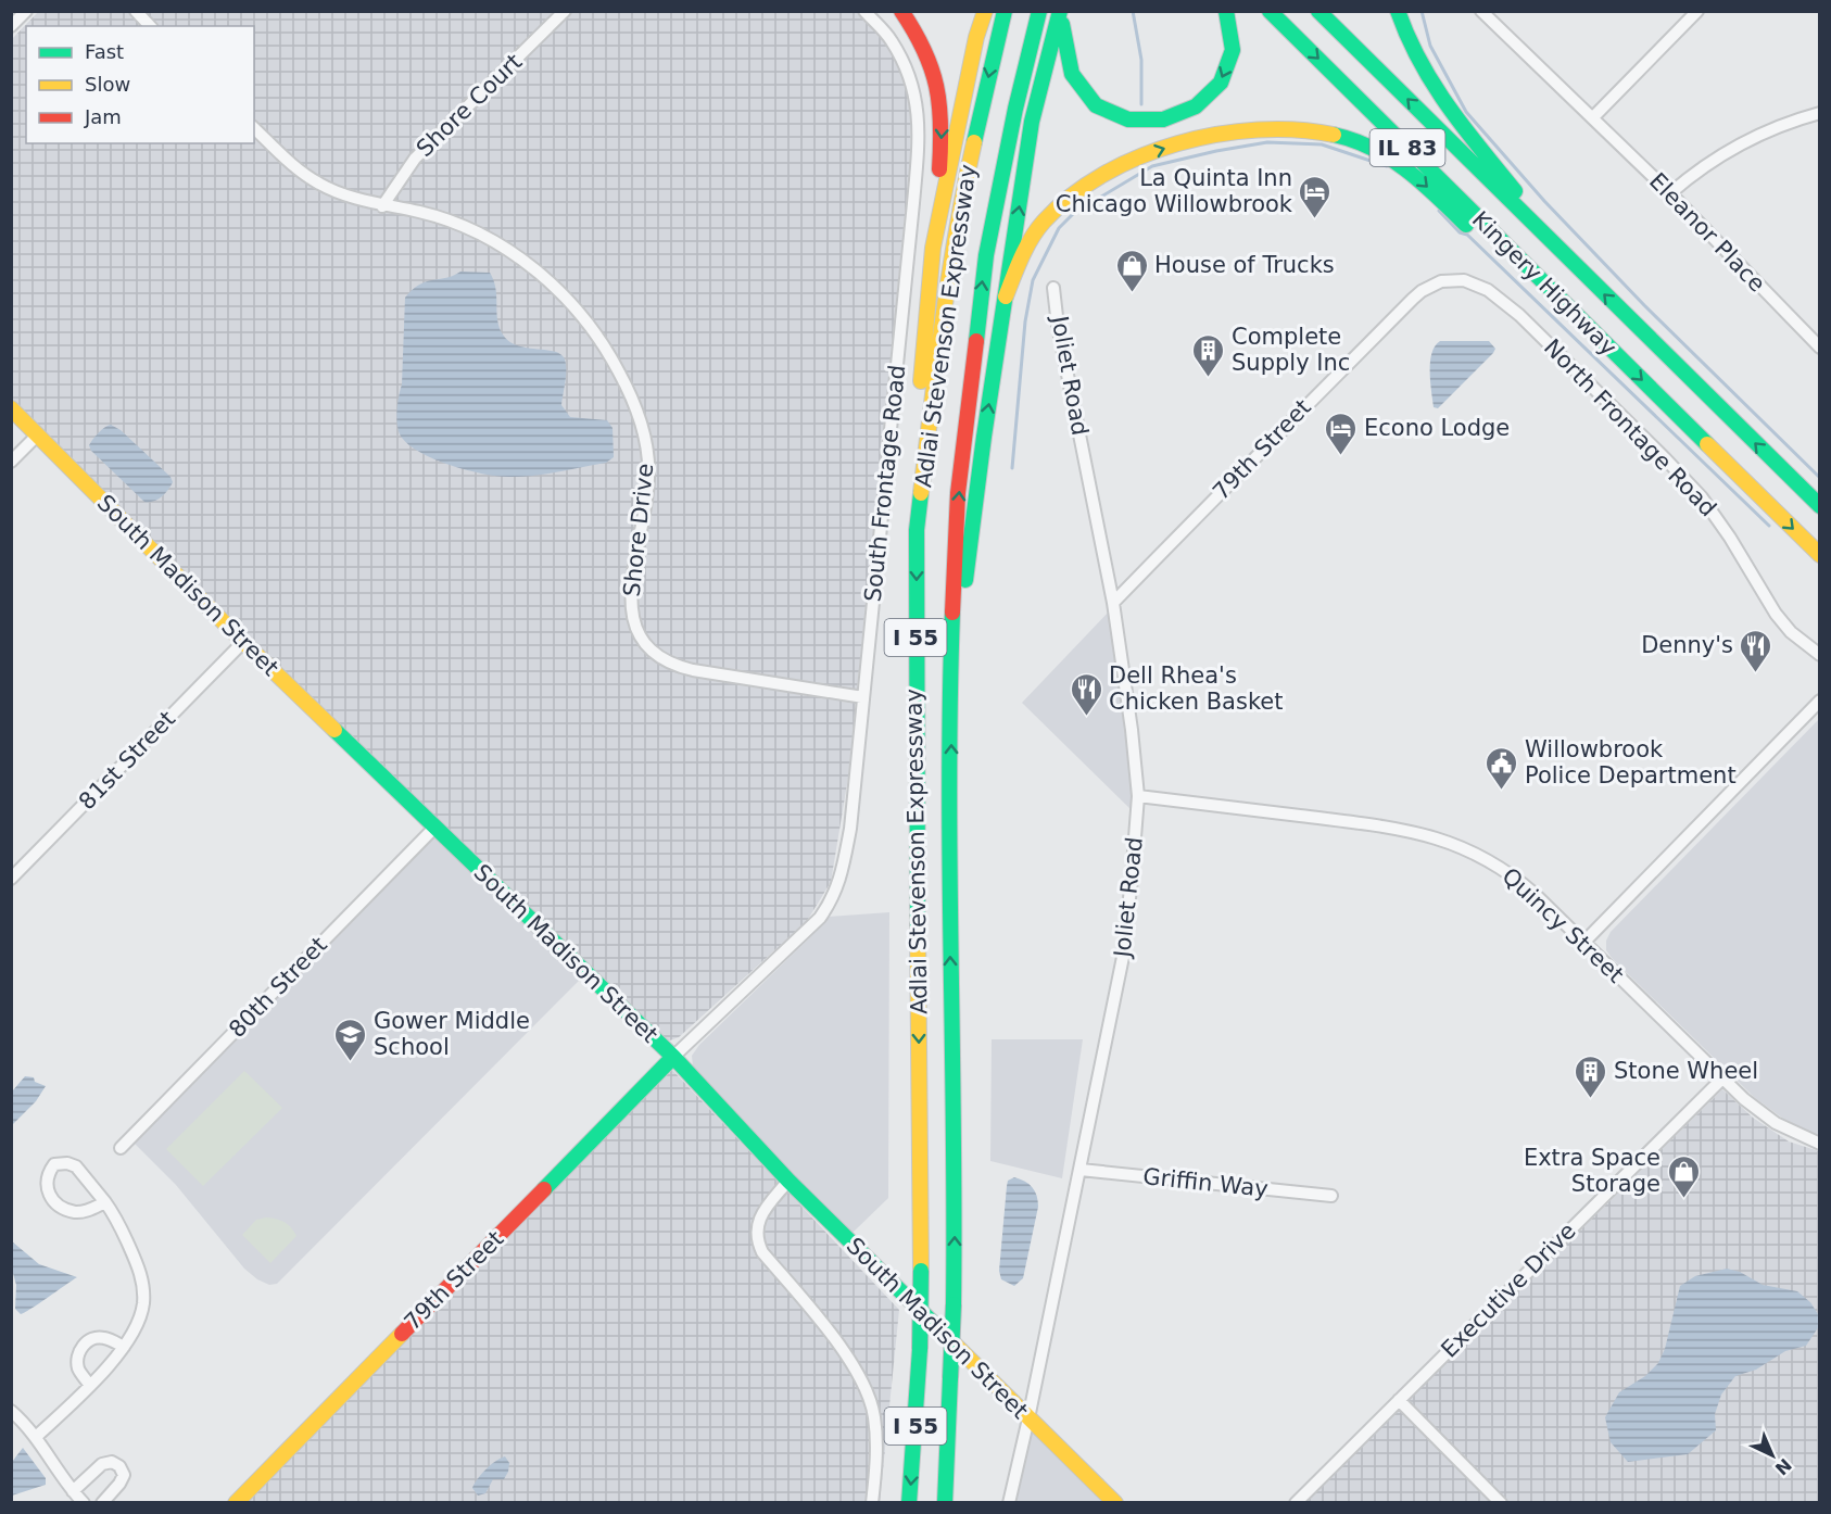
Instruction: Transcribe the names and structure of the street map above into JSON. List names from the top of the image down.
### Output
{
  "streets": {
    "main road": [
      "IL 83",
      "Kingery Highway",
      "Adlai Stevenson Expressway",
      "79th Street",
      "South Madison Street",
      "I 55"
    ],
    "street": [
      "Shore Court",
      "Eleanor Place",
      "Joliet Road",
      "North Frontage Road",
      "South Frontage Road",
      "Shore Drive",
      "81st Street",
      "Quincy Street",
      "80th Street",
      "Griffin Way",
      "Executive Drive"
    ]
  },
  "crossings": [
    ["Shore Court", "Shore Drive"],
    ["Joliet Road", "79th Street"],
    ["Joliet Road", "South Madison Street"],
    ["Joliet Road", "Quincy Street"],
    ["Joliet Road", "Griffin Way"],
    ["North Frontage Road", "79th Street"],
    ["79th Street", "South Frontage Road"],
    ["79th Street", "South Madison Street"],
    ["South Frontage Road", "Shore Drive"],
    ["South Frontage Road", "South Madison Street"],
    ["South Madison Street", "81st Street"],
    ["South Madison Street", "80th Street"],
    ["Quincy Street", "Executive Drive"]
  ],
  "places": {
    "hotel": ["La Quinta Inn Chicago Willowbrook", "Econo Lodge"],
    "shop": ["House of Trucks", "Extra Space Storage"],
    "building": ["Complete Supply Inc", "Stone Wheel"],
    "restaurant": ["Denny's", "Dell Rhea's Chicken Basket"],
    "public building": ["Willowbrook Police Department"],
    "school or university": ["Gower Middle School"]
  },
  "legend": ["Fast", "Slow", "Jam"],
  "north": "bottom right"
}
